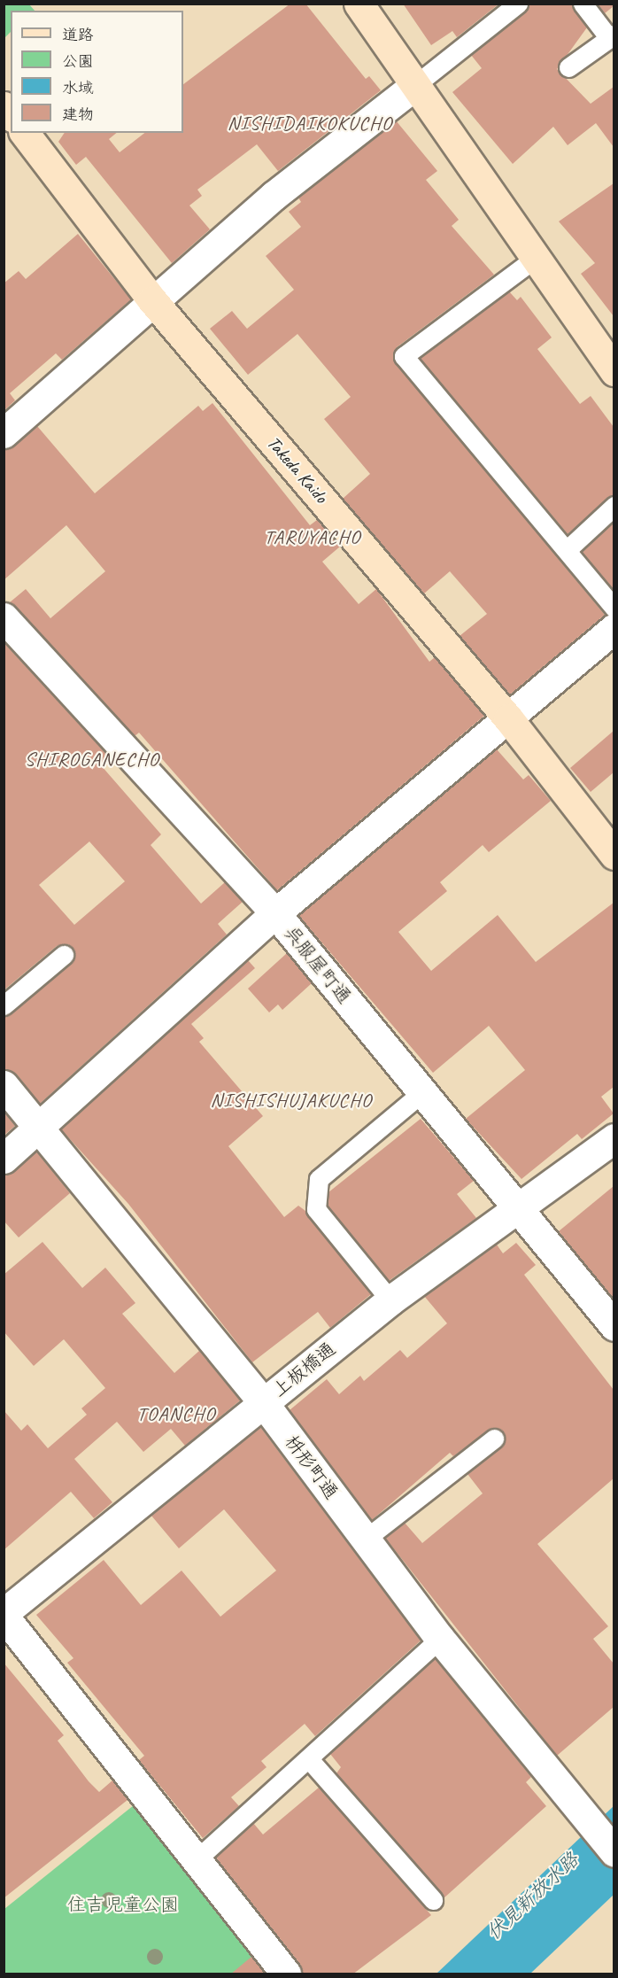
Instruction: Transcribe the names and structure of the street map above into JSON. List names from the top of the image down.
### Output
{
  "streets": {
    "main road": ["Takeda Kaido"],
    "street": ["呉服屋町通", "上板橋通", "枡形町通"]
  },
  "crossings": [
    ["呉服屋町通", "上板橋通"],
    ["上板橋通", "枡形町通"]
  ],
  "districts": [
    "NISHIDAIKOKUCHO",
    "TARUYACHO",
    "SHIROGANECHO",
    "NISHISHUJAKUCHO",
    "TOANCHO"
  ],
  "water": ["伏見新放水路"],
  "parks": ["住吉児童公園"],
  "legend": [
    "道路",
    "公園",
    "水域",
    "建物"
  ]
}
